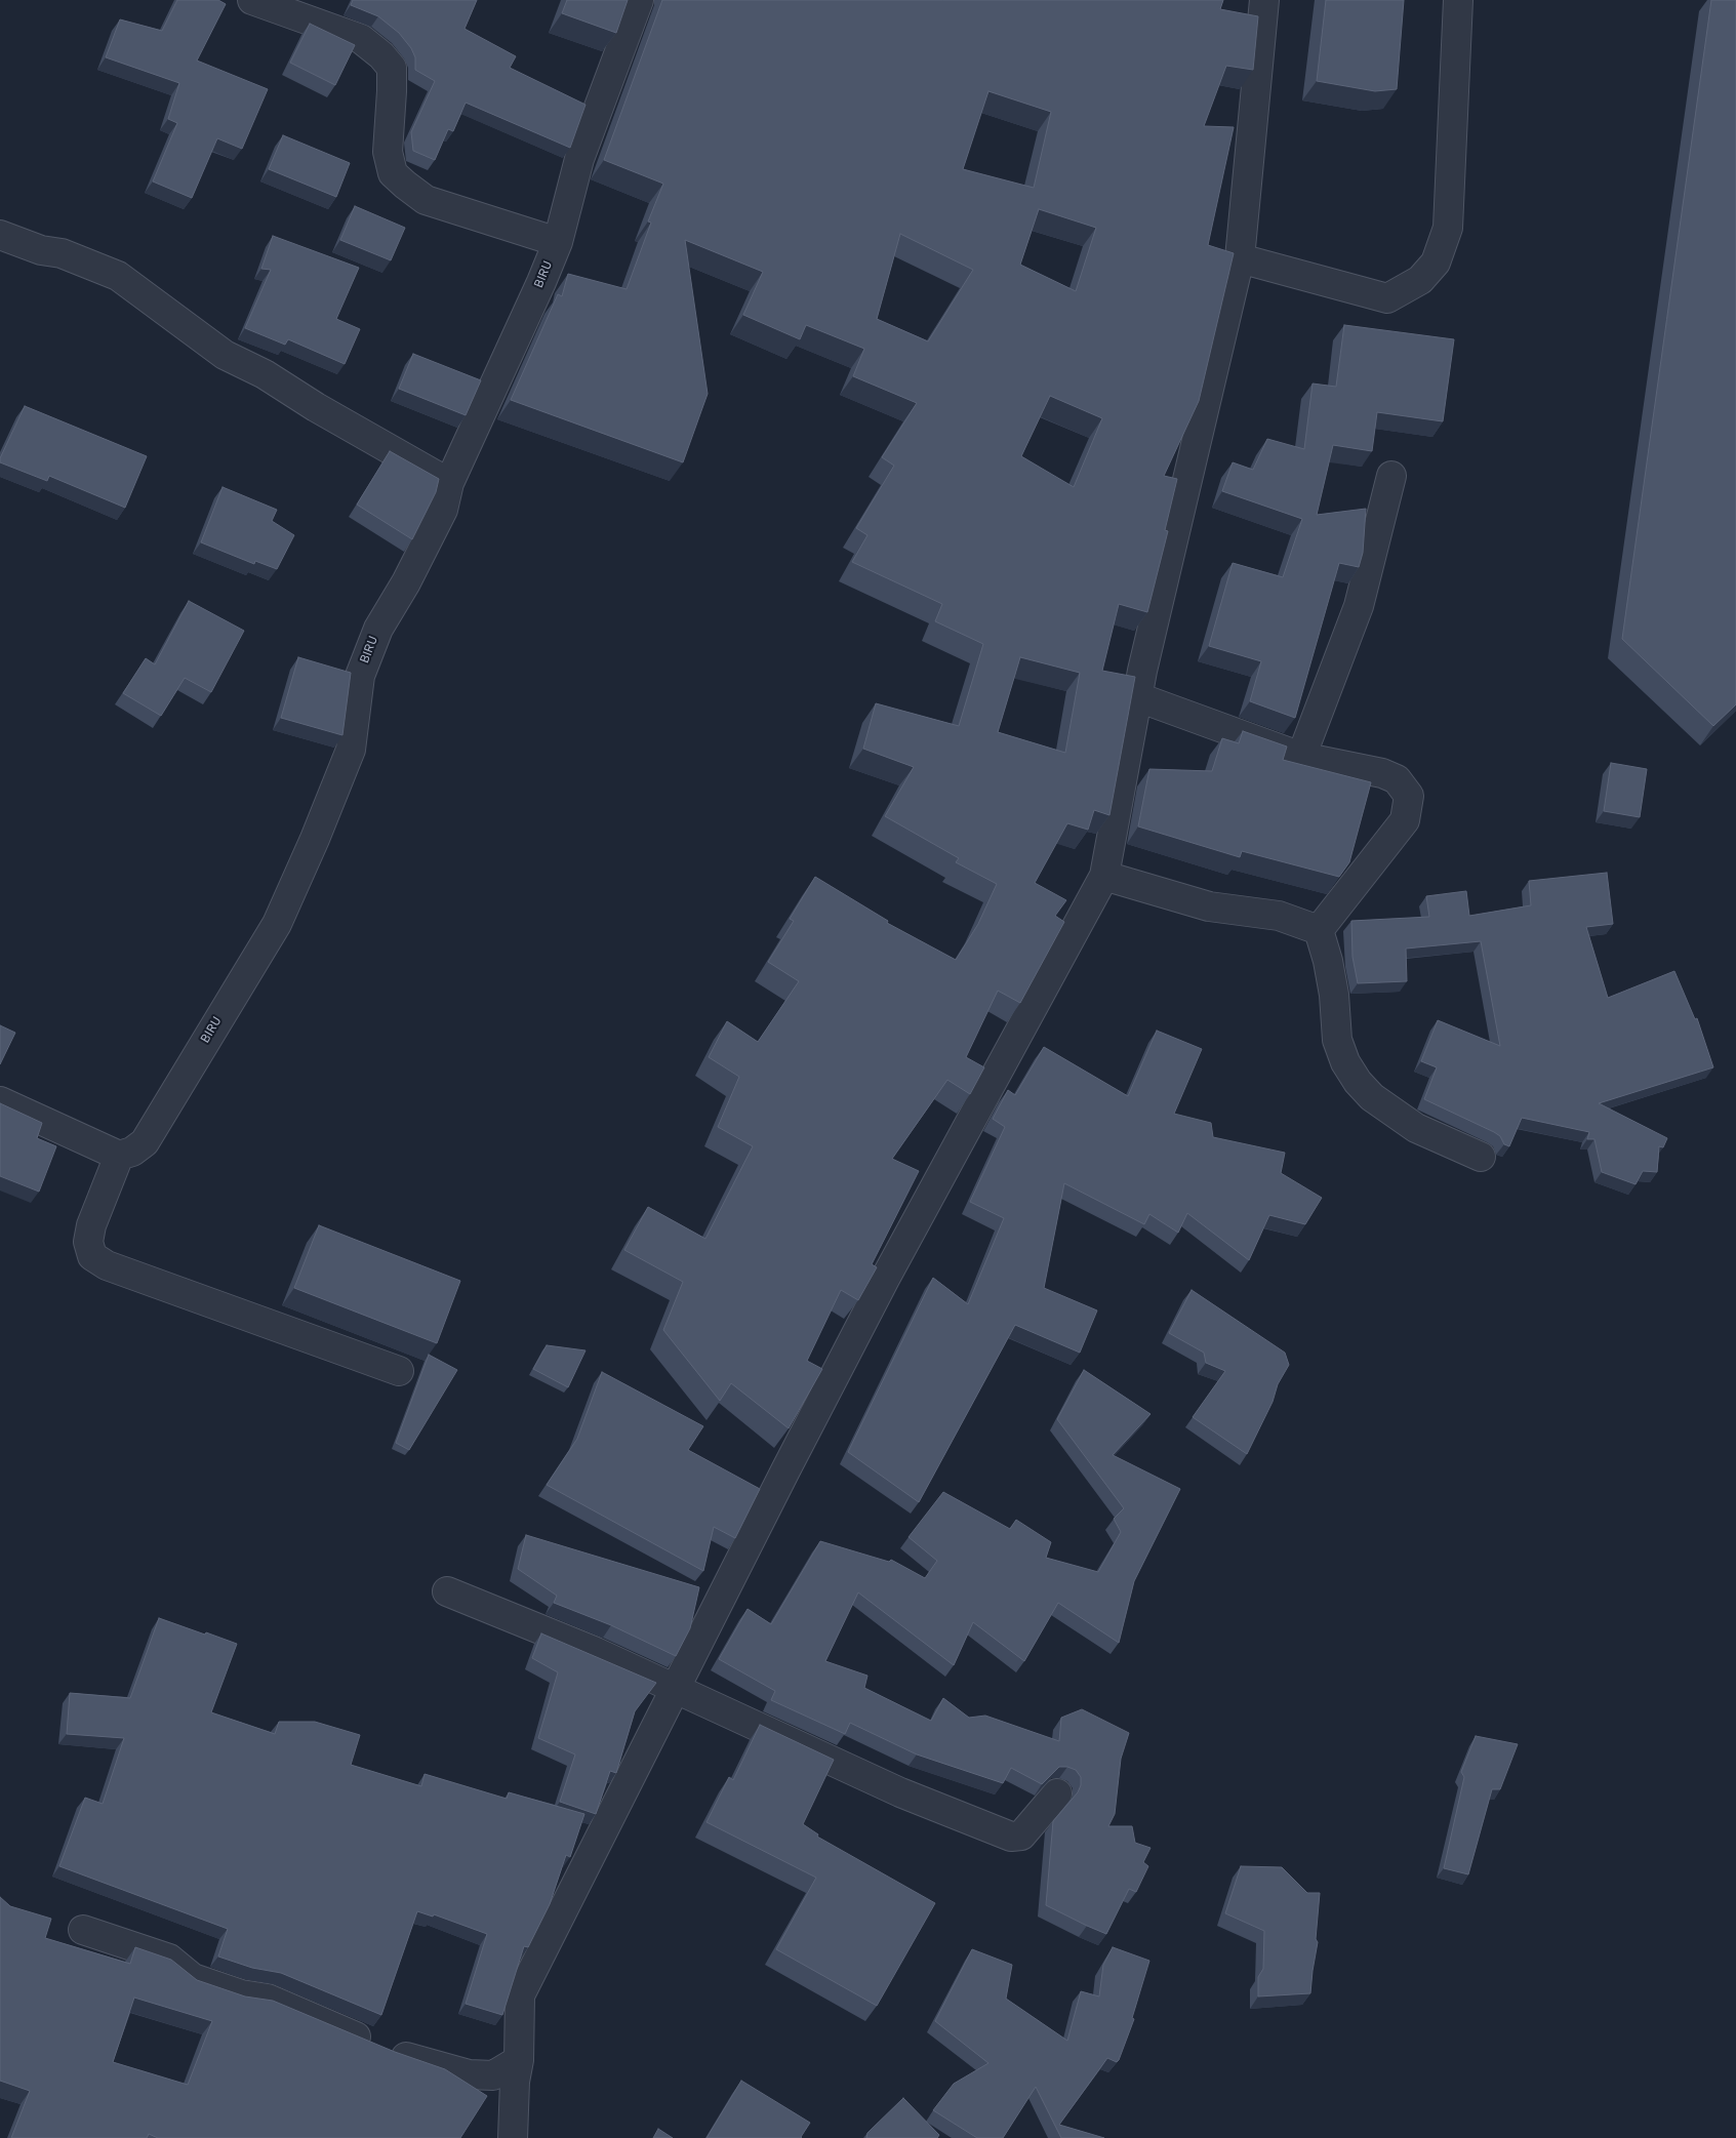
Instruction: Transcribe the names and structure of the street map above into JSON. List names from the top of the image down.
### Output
{
  "streets": {
    "street": ["BIRU"]
  }
}
